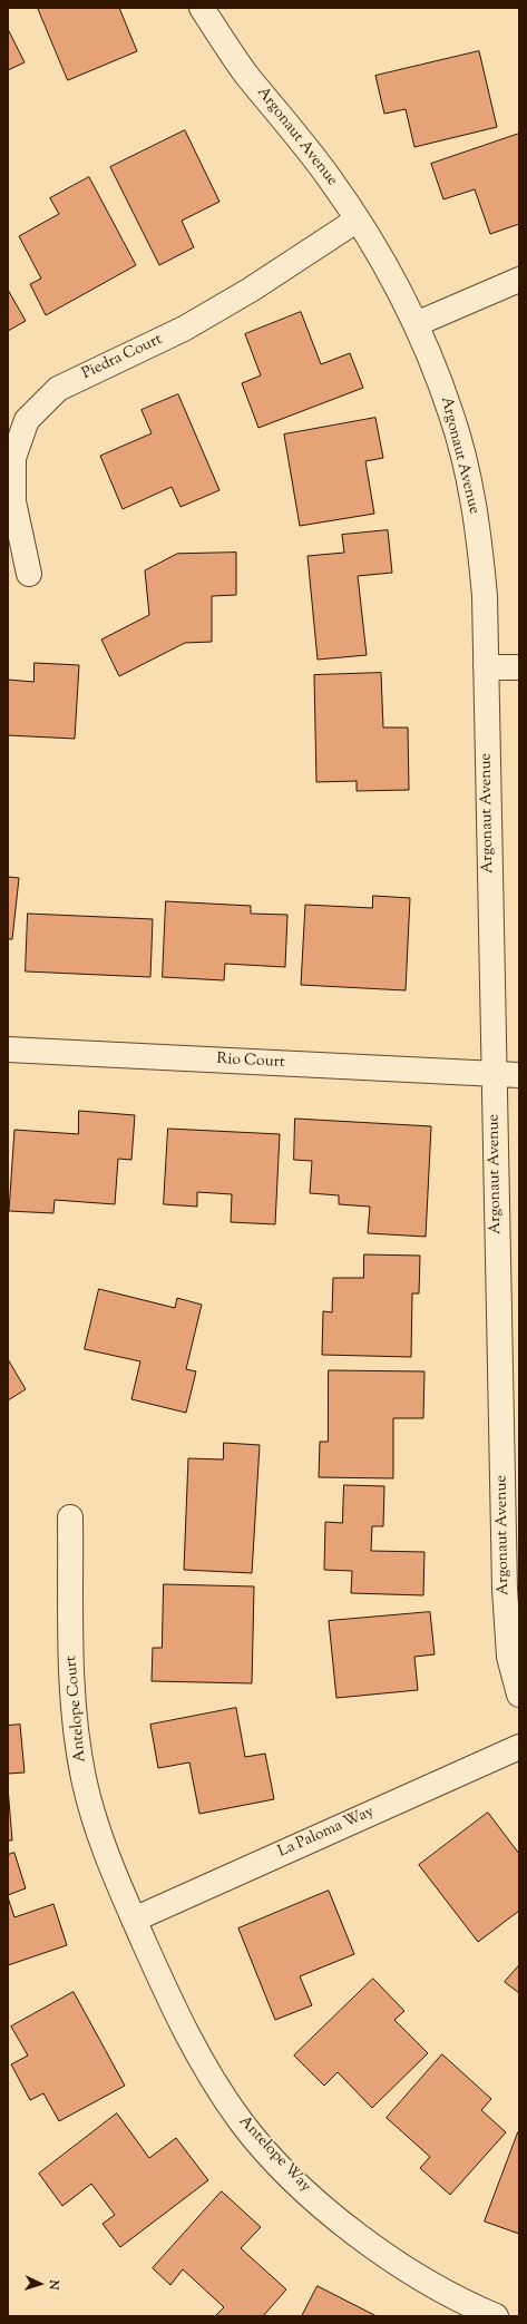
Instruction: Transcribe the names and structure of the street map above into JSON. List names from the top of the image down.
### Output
{
  "streets": {
    "street": [
      "Argonaut Avenue",
      "Piedra Court",
      "Rio Court",
      "Antelope Court",
      "La Paloma Way",
      "Antelope Way"
    ]
  },
  "crossings": [
    ["Argonaut Avenue", "Piedra Court"],
    ["Argonaut Avenue", "Rio Court"],
    ["Antelope Court", "La Paloma Way"],
    ["Antelope Court", "Antelope Way"],
    ["La Paloma Way", "Antelope Way"]
  ],
  "north": "right"
}
